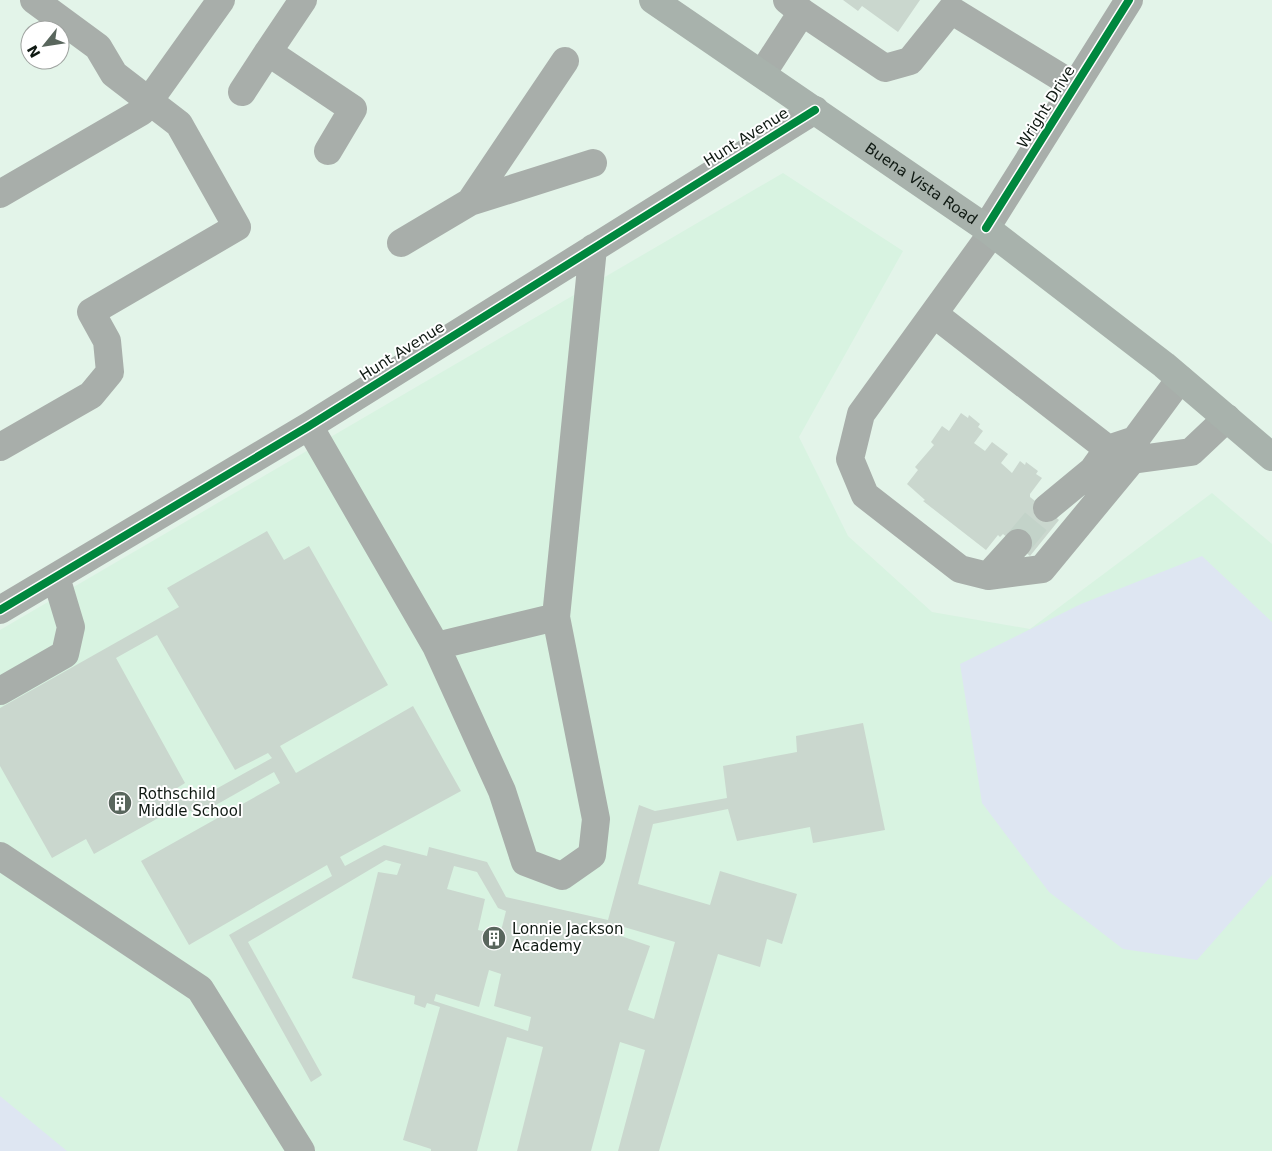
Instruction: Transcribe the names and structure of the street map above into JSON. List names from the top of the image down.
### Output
{
  "streets": {
    "main road": ["Buena Vista Road"],
    "street": ["Wright Drive", "Hunt Avenue"]
  },
  "crossings": [
    ["Wright Drive", "Buena Vista Road"],
    ["Hunt Avenue", "Buena Vista Road"]
  ],
  "places": {
    "building": ["Rothschild Middle School", "Lonnie Jackson Academy"]
  },
  "north": "bottom left"
}
